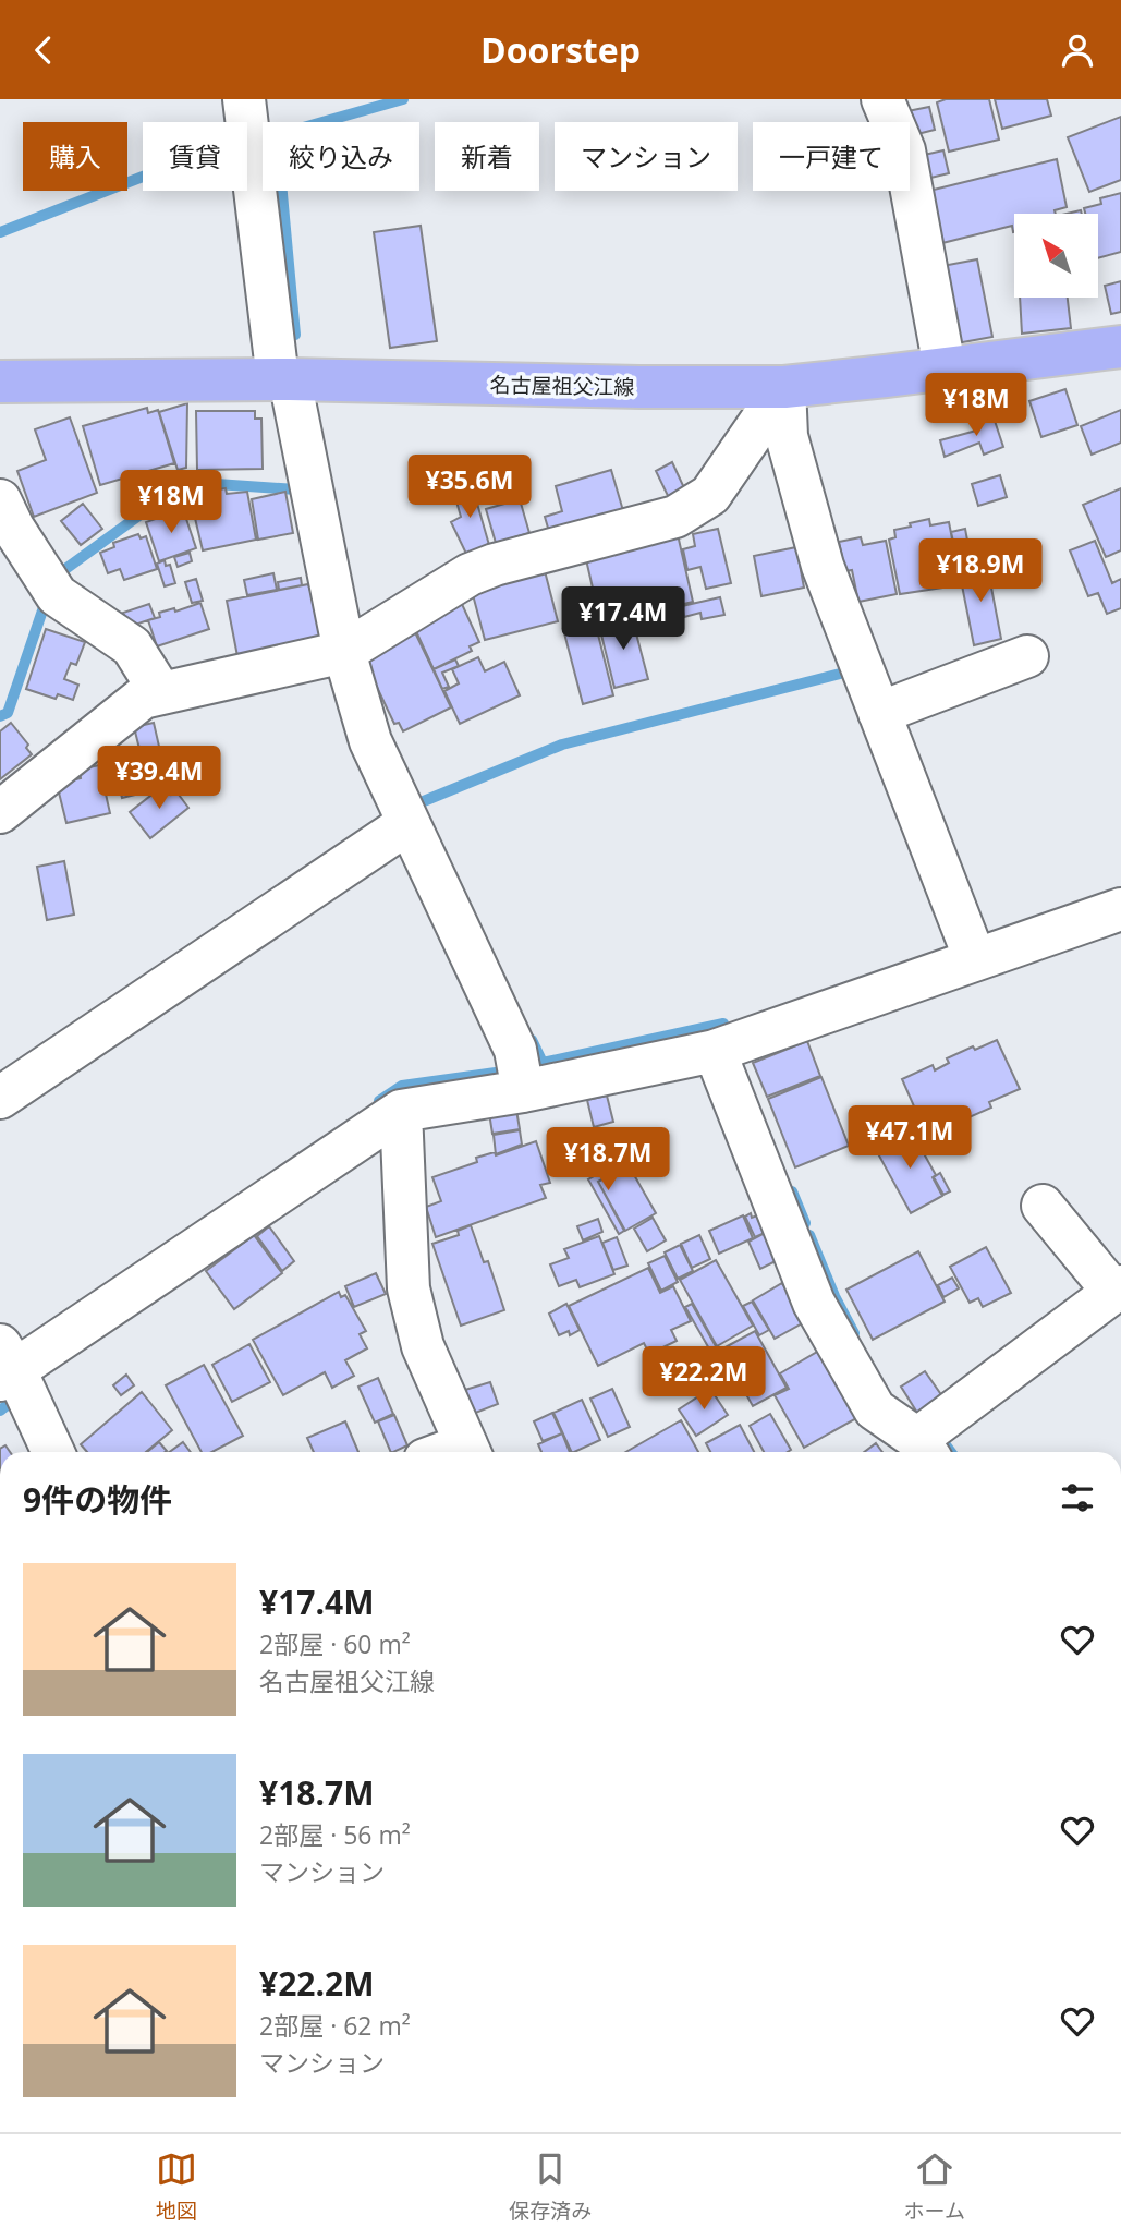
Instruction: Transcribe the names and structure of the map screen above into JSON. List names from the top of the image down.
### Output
{
  "streets": {
    "main road": ["名古屋祖父江線"]
  },
  "north": "top left",
  "page": {
    "header": "Doorstep",
    "chip": [
      "購入",
      "賃貸",
      "絞り込み",
      "新着",
      "マンション",
      "一戸建て"
    ],
    "price": [
      "¥18M",
      "¥35.6M",
      "¥18M",
      "¥18.9M",
      "¥17.4M",
      "¥39.4M",
      "¥47.1M",
      "¥18.7M",
      "¥22.2M"
    ],
    "heading": "9件の物件",
    "list": [
      {
        "name": "¥17.4M",
        "note": "2部屋 · 60 m² · 名古屋祖父江線"
      },
      {
        "name": "¥18.7M",
        "note": "2部屋 · 56 m² · マンション"
      },
      {
        "name": "¥22.2M",
        "note": "2部屋 · 62 m² · マンション"
      }
    ],
    "tabs": ["地図", "保存済み", "ホーム"]
  }
}
